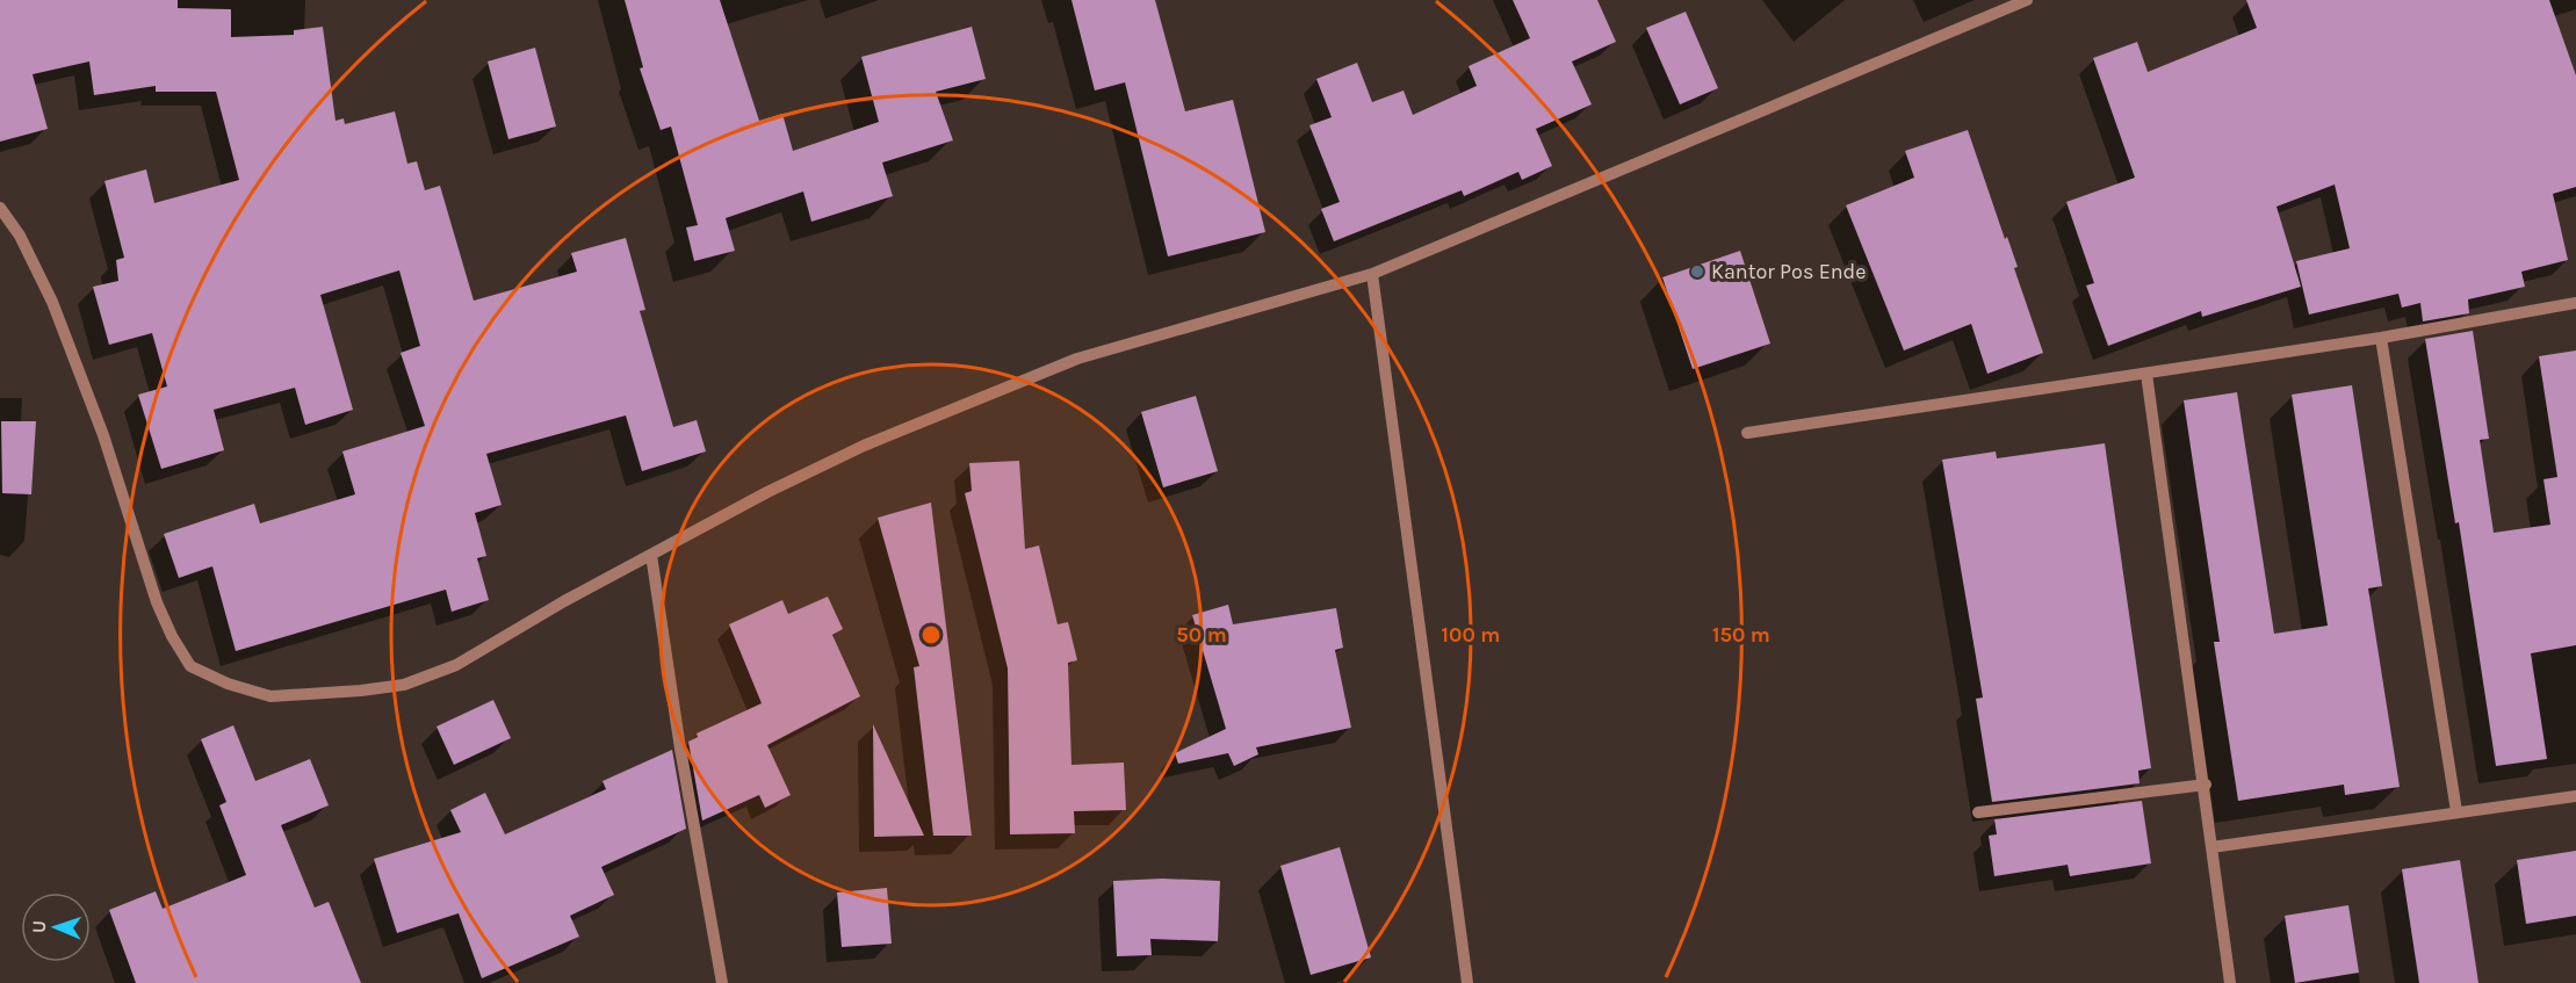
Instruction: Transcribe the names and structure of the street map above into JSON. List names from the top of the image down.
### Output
{
  "places": ["Kantor Pos Ende"],
  "north": "left",
  "rings": ["50 m", "100 m", "150 m"]
}
